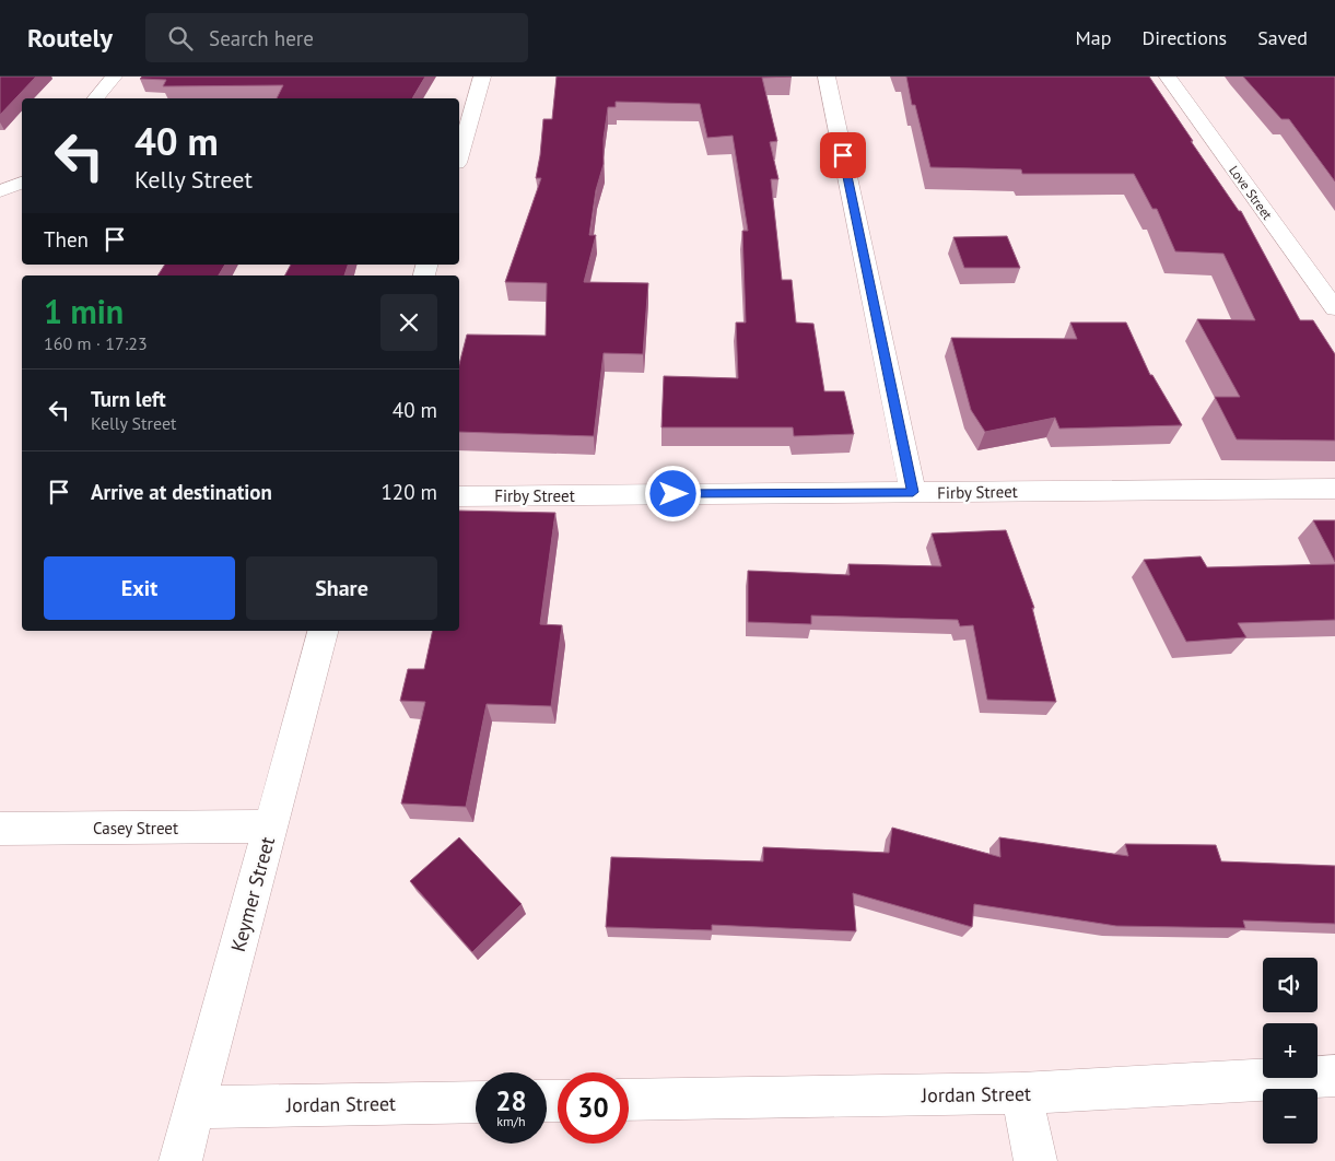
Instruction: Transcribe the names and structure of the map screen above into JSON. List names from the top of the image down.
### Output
{
  "streets": {
    "street": [
      "Love Street",
      "Firby Street",
      "Casey Street",
      "Keymer Street",
      "Jordan Street"
    ]
  },
  "crossings": [
    ["Casey Street", "Keymer Street"],
    ["Keymer Street", "Jordan Street"]
  ],
  "page": {
    "header": "Routely",
    "search": "Search here",
    "nav": ["Map", "Directions", "Saved"],
    "turn": ["40 m", "Kelly Street"],
    "then": "Then",
    "heading": ["1 min", "160 m · 17:23"],
    "list": [
      {
        "name": "Turn left",
        "note": "Kelly Street",
        "value": "40 m"
      },
      {
        "name": "Arrive at destination",
        "value": "120 m"
      }
    ],
    "buttons": ["Exit", "Share"],
    "map_buttons": ["+", "−"],
    "speed": "28 km/h",
    "limit": "30"
  }
}
